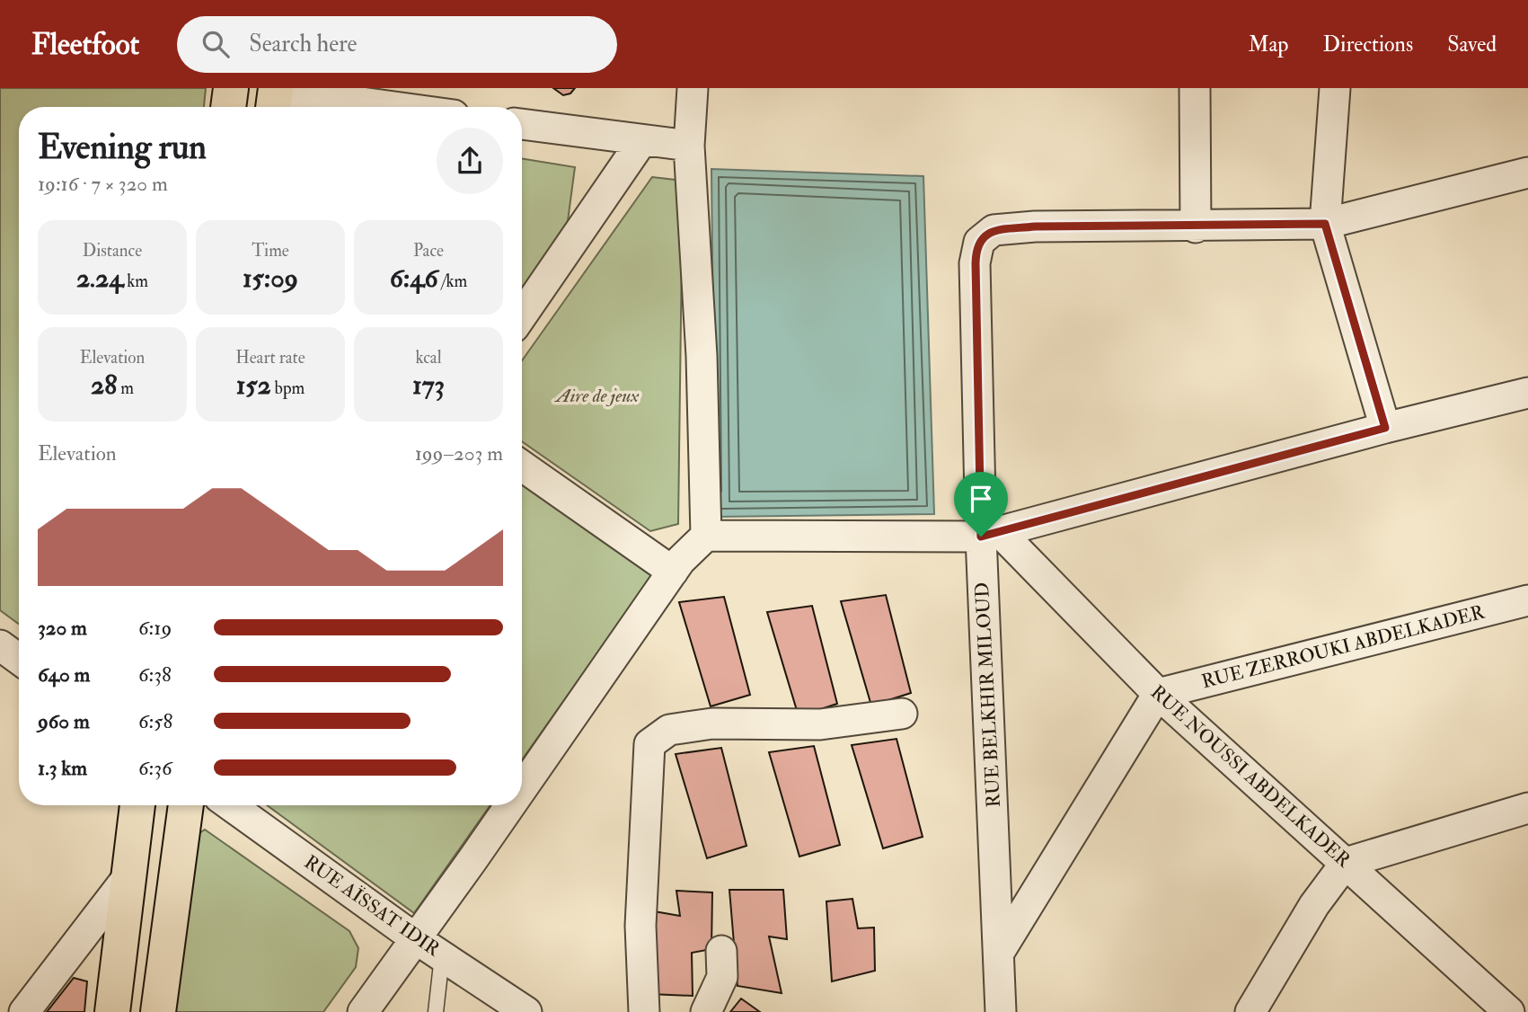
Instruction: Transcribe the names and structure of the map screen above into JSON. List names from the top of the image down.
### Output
{
  "streets": {
    "street": [
      "RUE ZERROUKI ABDELKADER",
      "RUE BELKHIR MILOUD",
      "RUE NOUSSI ABDELKADER",
      "RUE AÏSSAT IDIR"
    ]
  },
  "crossings": [
    ["RUE ZERROUKI ABDELKADER", "RUE NOUSSI ABDELKADER"],
    ["RUE BELKHIR MILOUD", "RUE NOUSSI ABDELKADER"]
  ],
  "parks": ["Aire de jeux"],
  "page": {
    "header": "Fleetfoot",
    "search": "Search here",
    "nav": ["Map", "Directions", "Saved"],
    "heading": ["Evening run", "19:16 · 7 × 320 m"],
    "stats": [
      ["Distance", "2.24 km"],
      ["Time", "15:09"],
      ["Pace", "6:46 /km"],
      ["Elevation", "28 m"],
      ["Heart rate", "152 bpm"],
      ["kcal", "173"]
    ],
    "chart": ["Elevation", "199–203 m"],
    "list": [
      {
        "name": "320 m",
        "note": "6:19"
      },
      {
        "name": "640 m",
        "note": "6:38"
      },
      {
        "name": "960 m",
        "note": "6:58"
      },
      {
        "name": "1.3 km",
        "note": "6:36"
      }
    ]
  }
}
